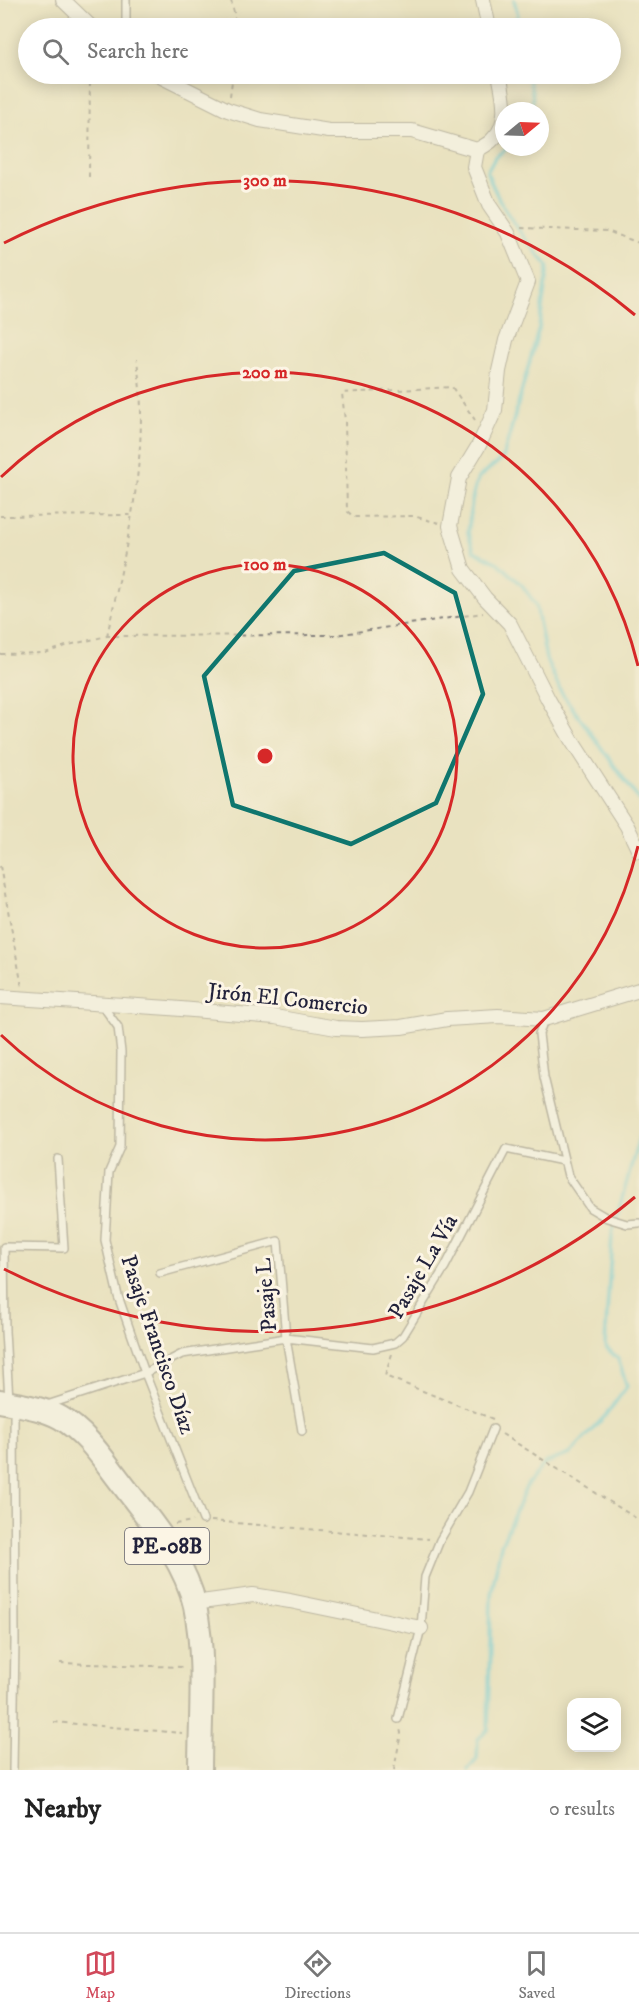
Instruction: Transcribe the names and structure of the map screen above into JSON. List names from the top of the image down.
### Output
{
  "streets": {
    "main road": ["PE-08B"],
    "street": ["Jirón El Comercio"],
    "lane": ["Pasaje La Vía", "Pasaje L", "Pasaje Francisco Díaz"]
  },
  "crossings": [
    ["Jirón El Comercio", "Pasaje Francisco Díaz"],
    ["Pasaje La Vía", "Pasaje L"],
    ["Pasaje La Vía", "Pasaje Francisco Díaz"],
    ["Pasaje La Vía", "PE-08B"]
  ],
  "north": "right",
  "page": {
    "search": "Search here",
    "heading": ["Nearby", "0 results"],
    "nav": ["Map", "Directions", "Saved"]
  },
  "rings": ["300 m", "200 m", "100 m"]
}
